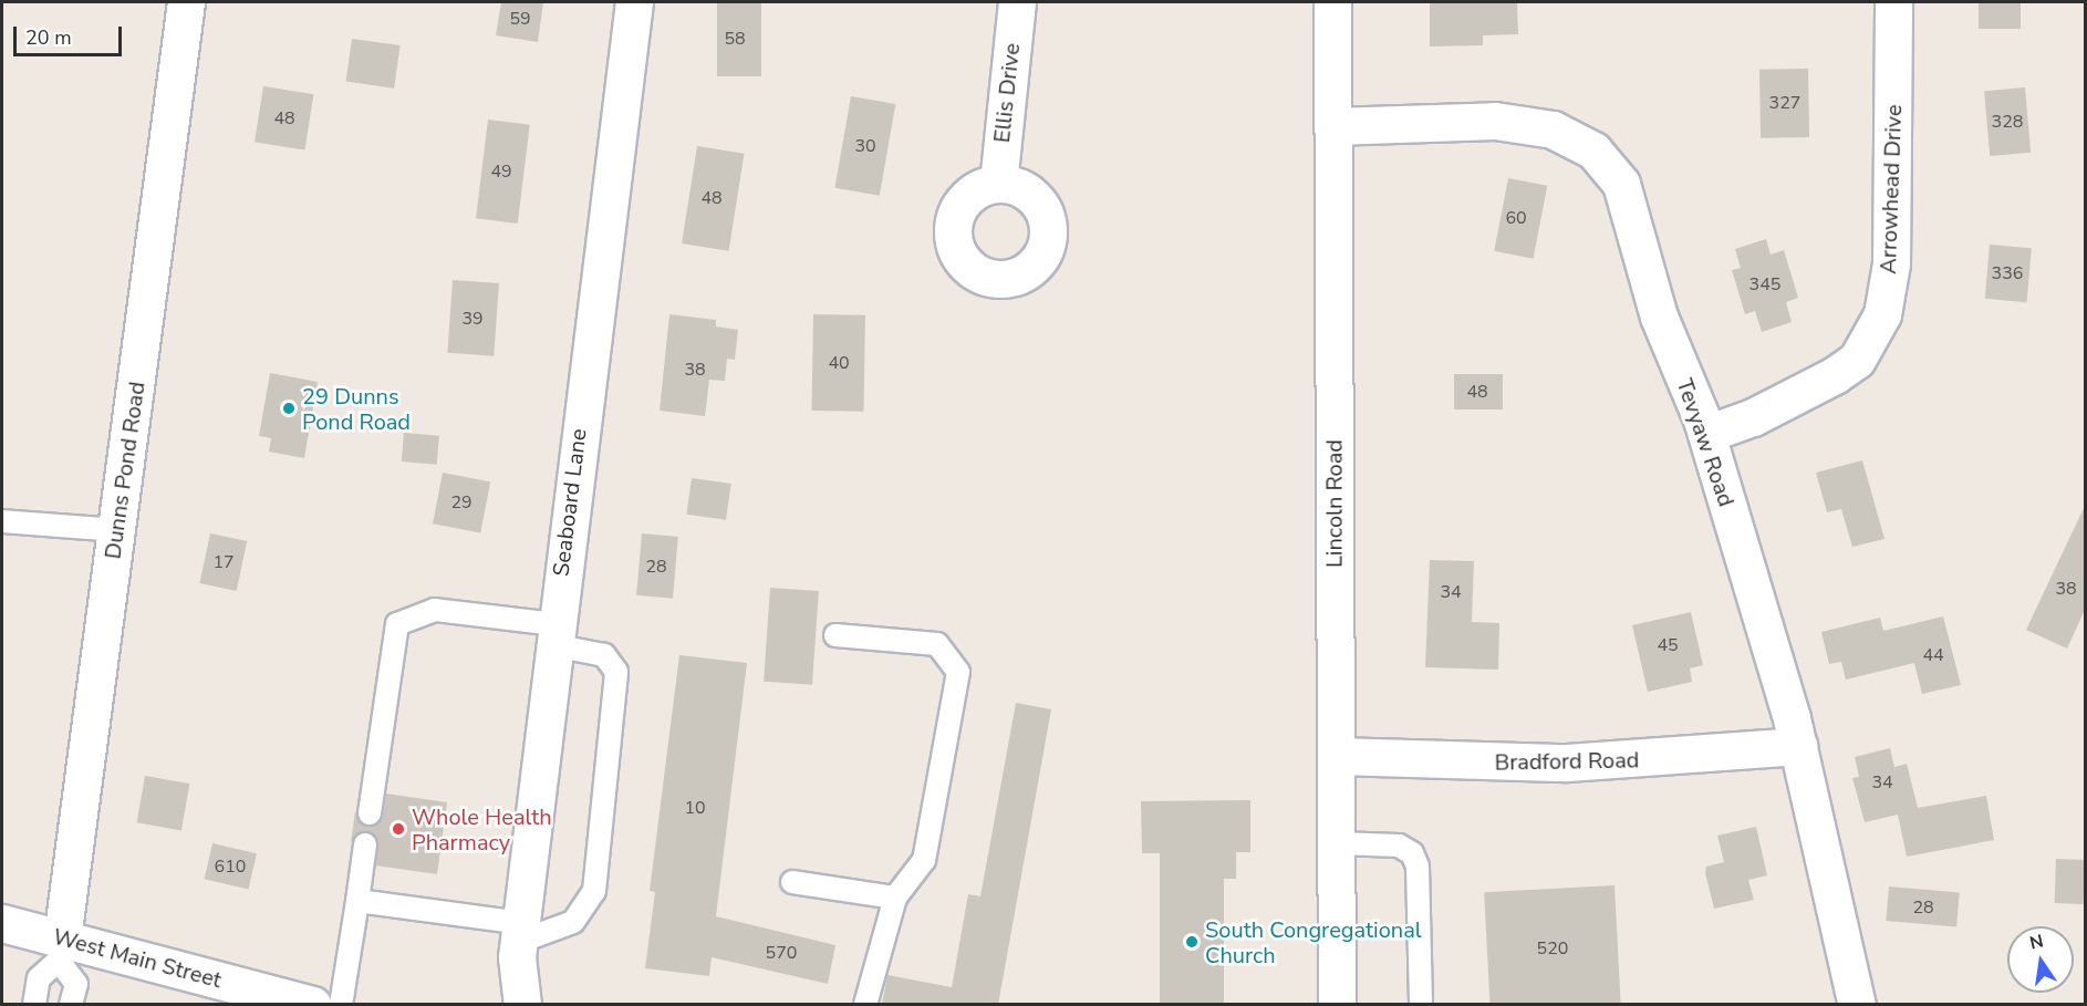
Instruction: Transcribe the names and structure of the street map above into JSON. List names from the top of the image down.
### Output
{
  "streets": {
    "street": [
      "Ellis Drive",
      "Arrowhead Drive",
      "Tevyaw Road",
      "Dunns Pond Road",
      "Seaboard Lane",
      "Lincoln Road",
      "Bradford Road",
      "West Main Street"
    ]
  },
  "crossings": [
    ["Arrowhead Drive", "Tevyaw Road"],
    ["Tevyaw Road", "Lincoln Road"],
    ["Tevyaw Road", "Bradford Road"],
    ["Dunns Pond Road", "West Main Street"],
    ["Lincoln Road", "Bradford Road"]
  ],
  "places": ["29 Dunns Pond Road", "Whole Health Pharmacy", "South Congregational Church"],
  "house_numbers": [
    "59",
    "58",
    "327",
    "48",
    "328",
    "30",
    "49",
    "48",
    "60",
    "336",
    "345",
    "39",
    "40",
    "38",
    "48",
    "29",
    "17",
    "28",
    "38",
    "34",
    "45",
    "44",
    "34",
    "10",
    "610",
    "28",
    "520",
    "570"
  ],
  "scale_bar": "20 m",
  "north": "top"
}
